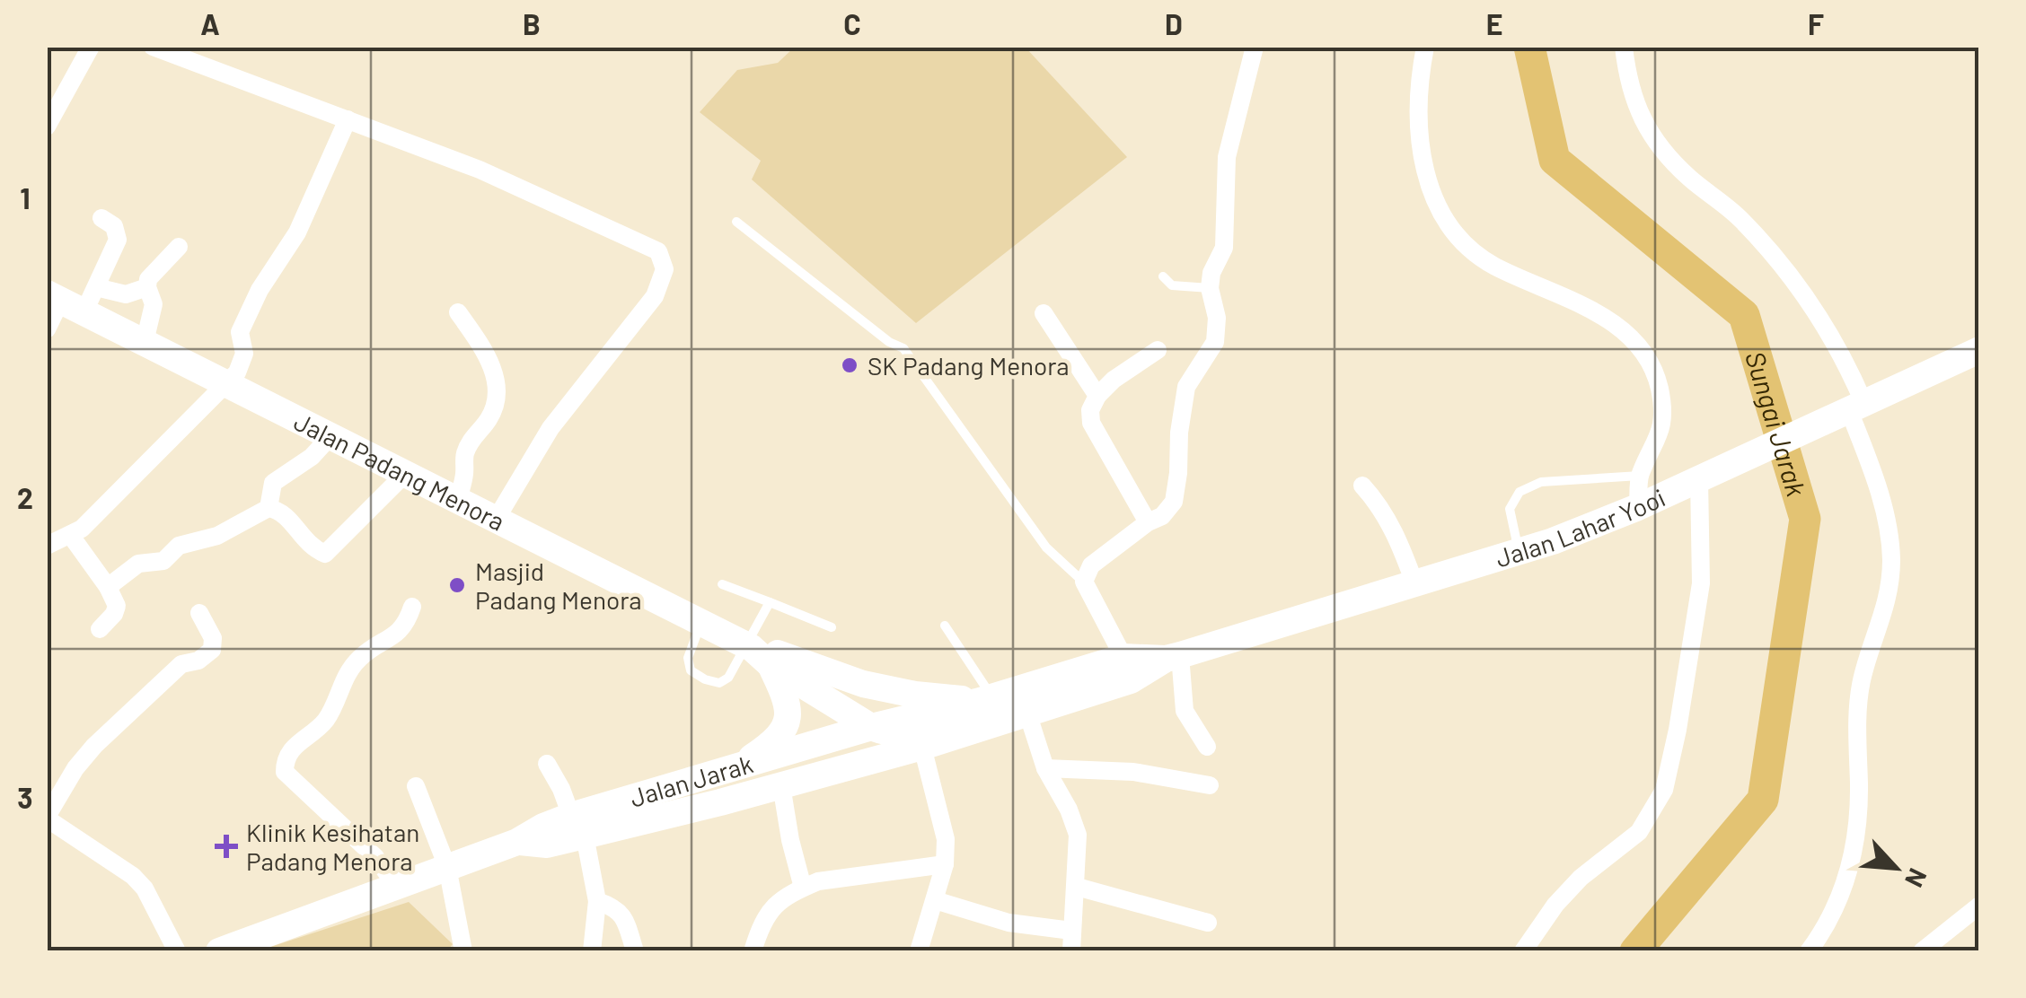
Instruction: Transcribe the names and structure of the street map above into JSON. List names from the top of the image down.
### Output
{
  "streets": {
    "main road": ["Jalan Padang Menora", "Jalan Lahar Yooi", "Jalan Jarak"]
  },
  "crossings": [
    ["Jalan Padang Menora", "Jalan Jarak"]
  ],
  "water": ["Sungai Jarak"],
  "places": {
    "other": ["SK Padang Menora", "Masjid Padang Menora"],
    "health": ["Klinik Kesihatan Padang Menora"]
  },
  "north": "bottom right",
  "grid": {
    "columns": [
      "A",
      "B",
      "C",
      "D",
      "E",
      "F"
    ],
    "rows": ["1", "2", "3"]
  }
}
